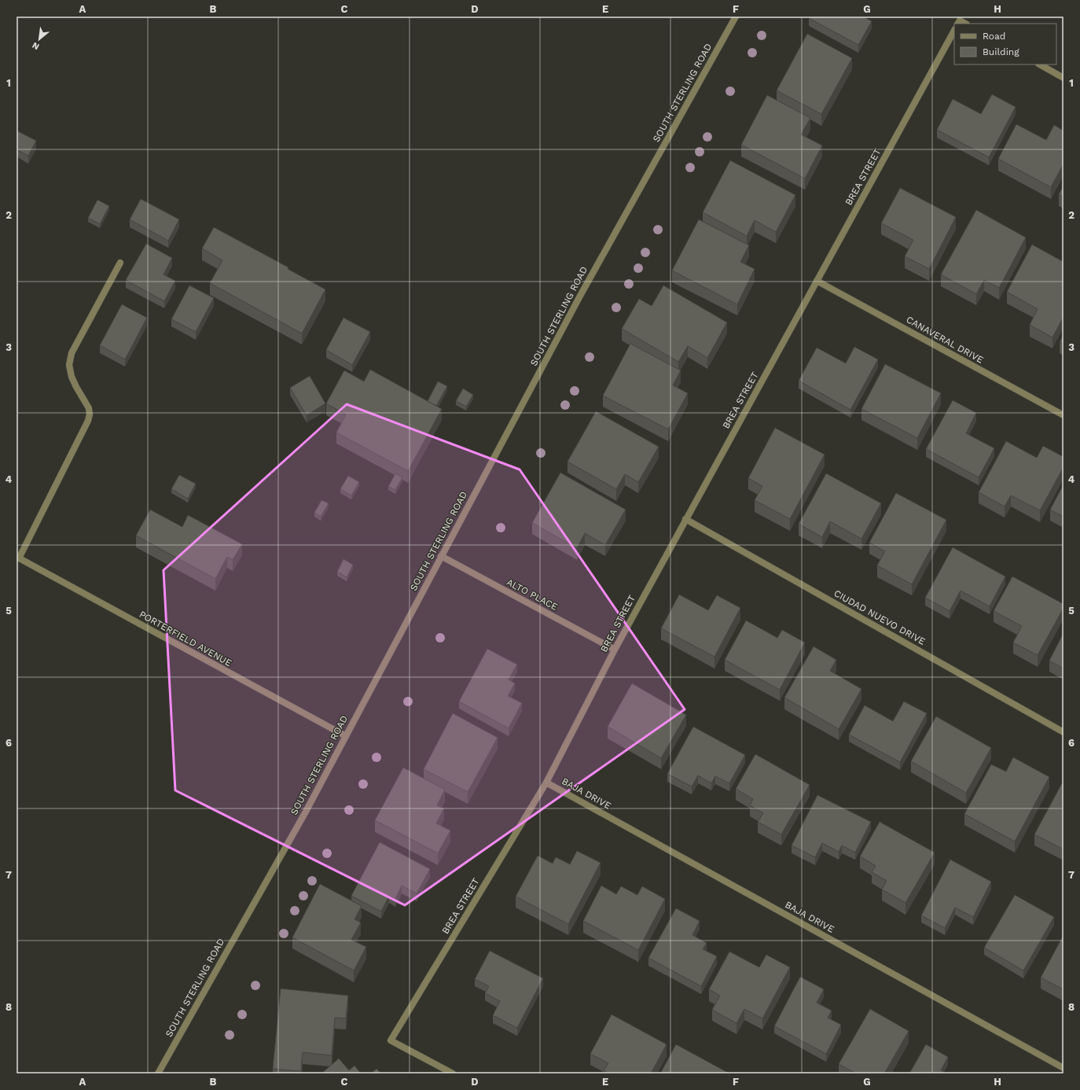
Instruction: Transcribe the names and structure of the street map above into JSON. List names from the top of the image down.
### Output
{
  "streets": {
    "street": [
      "SOUTH STERLING ROAD",
      "BREA STREET",
      "CANAVERAL DRIVE",
      "ALTO PLACE",
      "CIUDAD NUEVO DRIVE",
      "PORTERFIELD AVENUE",
      "BAJA DRIVE"
    ]
  },
  "crossings": [
    ["SOUTH STERLING ROAD", "ALTO PLACE"],
    ["SOUTH STERLING ROAD", "PORTERFIELD AVENUE"],
    ["BREA STREET", "CANAVERAL DRIVE"],
    ["BREA STREET", "ALTO PLACE"],
    ["BREA STREET", "CIUDAD NUEVO DRIVE"],
    ["BREA STREET", "BAJA DRIVE"]
  ],
  "legend": ["Road", "Building"],
  "north": "bottom left",
  "grid": {
    "columns": [
      "A",
      "B",
      "C",
      "D",
      "E",
      "F",
      "G",
      "H"
    ],
    "rows": [
      "1",
      "2",
      "3",
      "4",
      "5",
      "6",
      "7",
      "8"
    ]
  }
}
